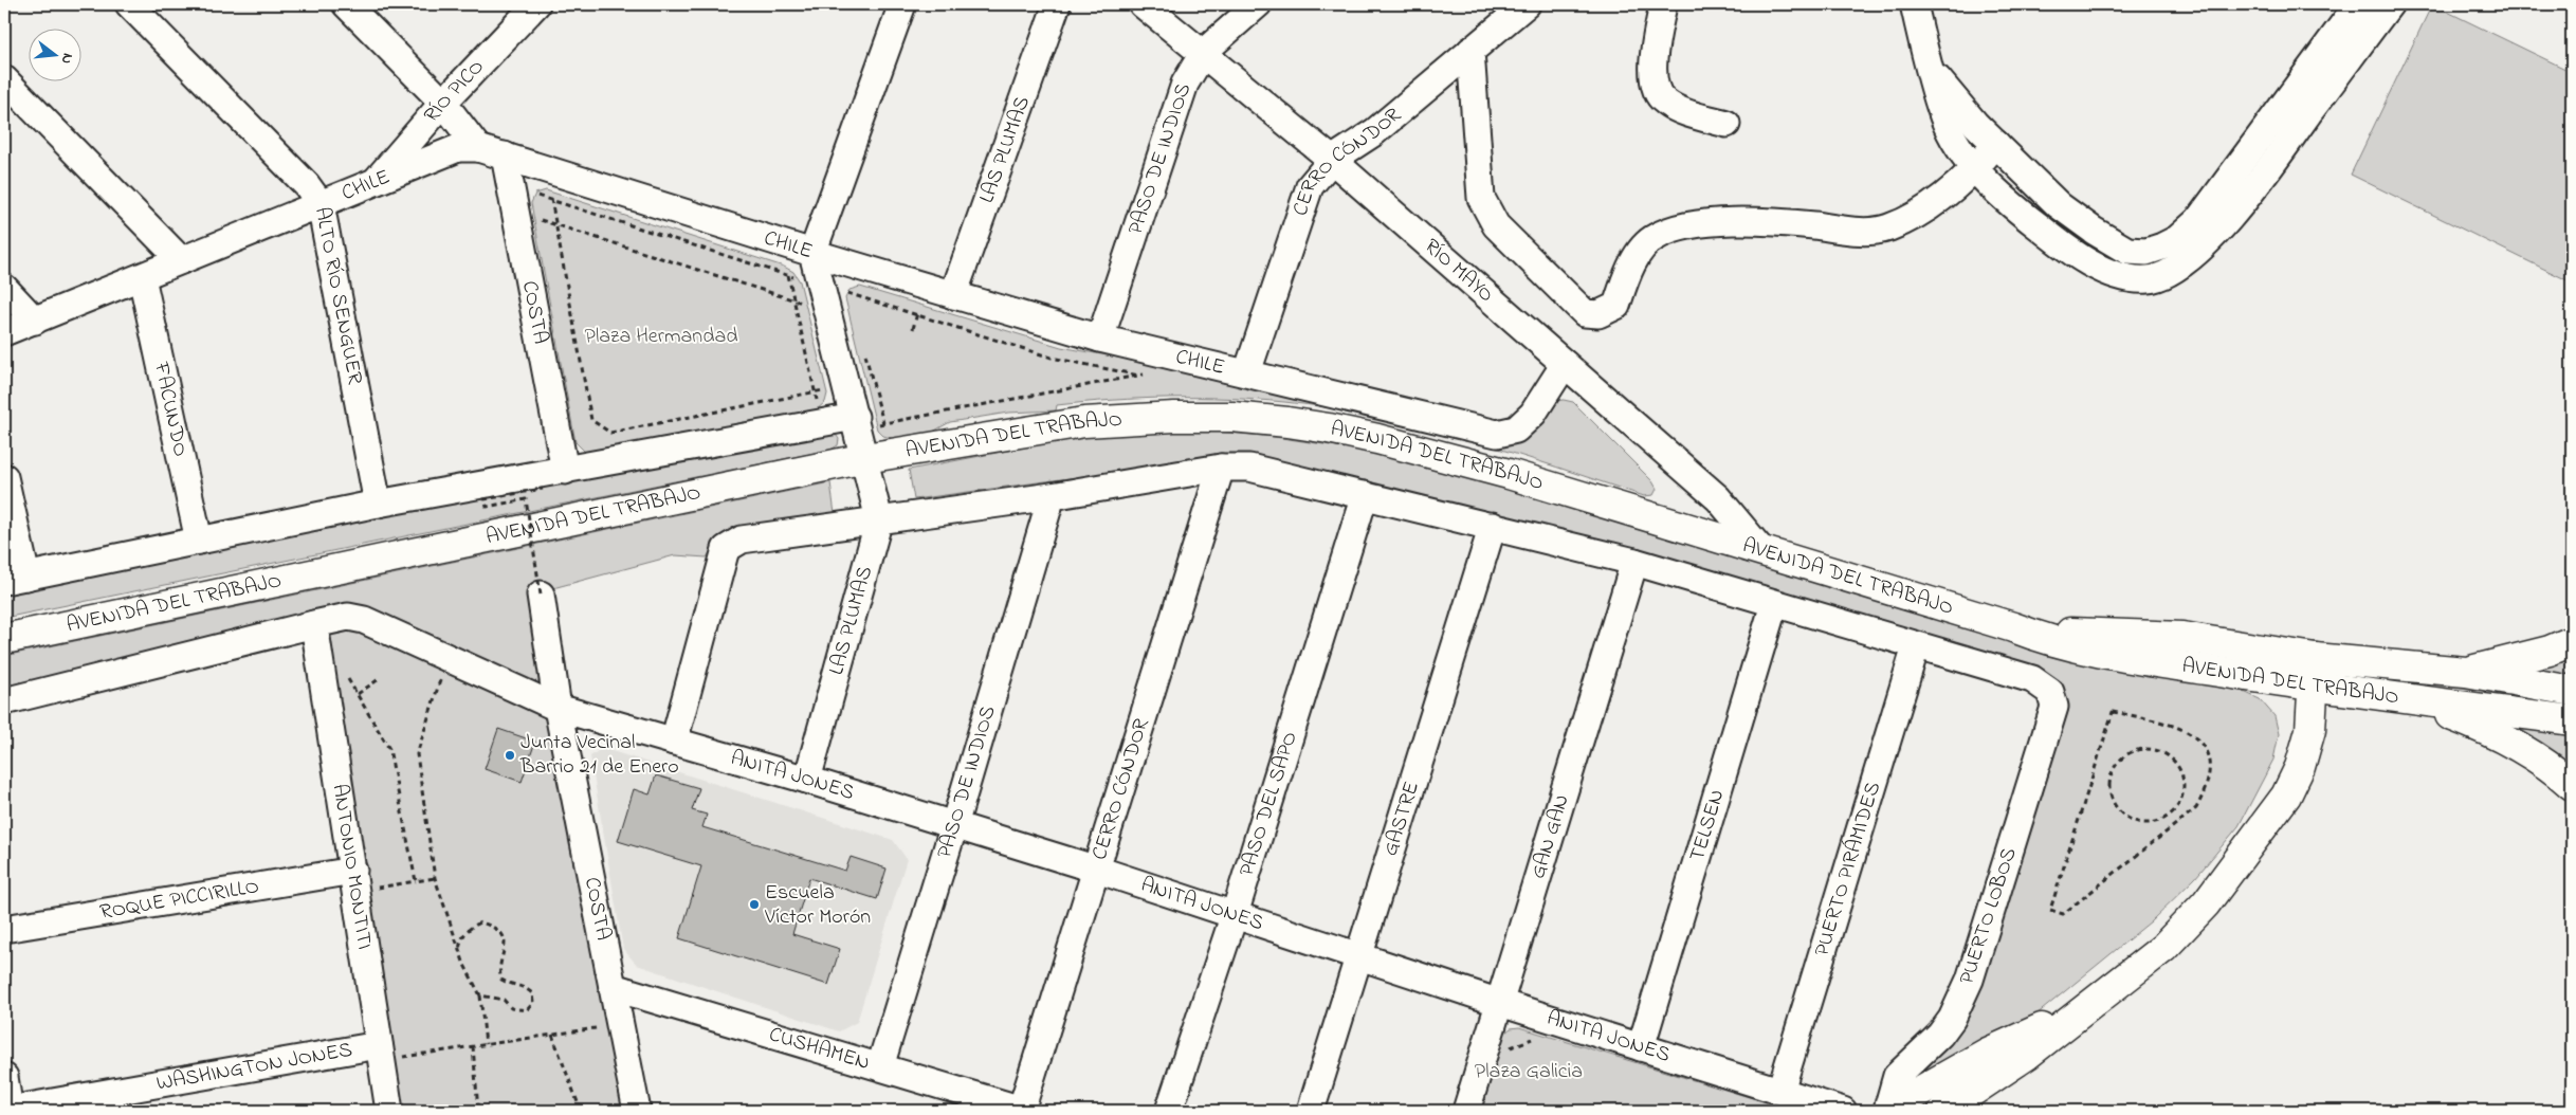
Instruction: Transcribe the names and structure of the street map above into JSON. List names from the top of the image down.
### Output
{
  "streets": {
    "main road": ["AVENIDA DEL TRABAJO"],
    "street": [
      "RÍO PICO",
      "LAS PLUMAS",
      "PASO DE INDIOS",
      "CERRO CÓNDOR",
      "CHILE",
      "RÍO MAYO",
      "ALTO RÍO SENGUER",
      "COSTA",
      "FACUNDO",
      "ANITA JONES",
      "PASO DEL SAPO",
      "GASTRE",
      "TELSEN",
      "GAN GAN",
      "ANTONIO MONTITI",
      "PUERTO PIRÁMIDES",
      "ROQUE PICCIRILLO",
      "PUERTO LOBOS",
      "CUSHAMEN",
      "WASHINGTON JONES"
    ]
  },
  "crossings": [
    ["RÍO PICO", "CHILE"],
    ["LAS PLUMAS", "CHILE"],
    ["LAS PLUMAS", "AVENIDA DEL TRABAJO"],
    ["LAS PLUMAS", "ANITA JONES"],
    ["PASO DE INDIOS", "CHILE"],
    ["PASO DE INDIOS", "RÍO MAYO"],
    ["PASO DE INDIOS", "ANITA JONES"],
    ["PASO DE INDIOS", "CUSHAMEN"],
    ["CERRO CÓNDOR", "CHILE"],
    ["CERRO CÓNDOR", "RÍO MAYO"],
    ["CERRO CÓNDOR", "ANITA JONES"],
    ["CERRO CÓNDOR", "CUSHAMEN"],
    ["CHILE", "RÍO MAYO"],
    ["CHILE", "ALTO RÍO SENGUER"],
    ["CHILE", "COSTA"],
    ["CHILE", "FACUNDO"],
    ["RÍO MAYO", "AVENIDA DEL TRABAJO"],
    ["COSTA", "ANITA JONES"],
    ["COSTA", "CUSHAMEN"],
    ["ANITA JONES", "PASO DEL SAPO"],
    ["ANITA JONES", "GASTRE"],
    ["ANITA JONES", "TELSEN"],
    ["ANITA JONES", "GAN GAN"],
    ["ANITA JONES", "PUERTO PIRÁMIDES"],
    ["ANTONIO MONTITI", "ROQUE PICCIRILLO"],
    ["ANTONIO MONTITI", "WASHINGTON JONES"],
    ["PUERTO PIRÁMIDES", "PUERTO LOBOS"]
  ],
  "parks": ["Plaza Hermandad", "Plaza Galicia"],
  "places": ["Junta Vecinal Barrio 21 de Enero", "Escuela Víctor Morón"],
  "north": "right"
}
